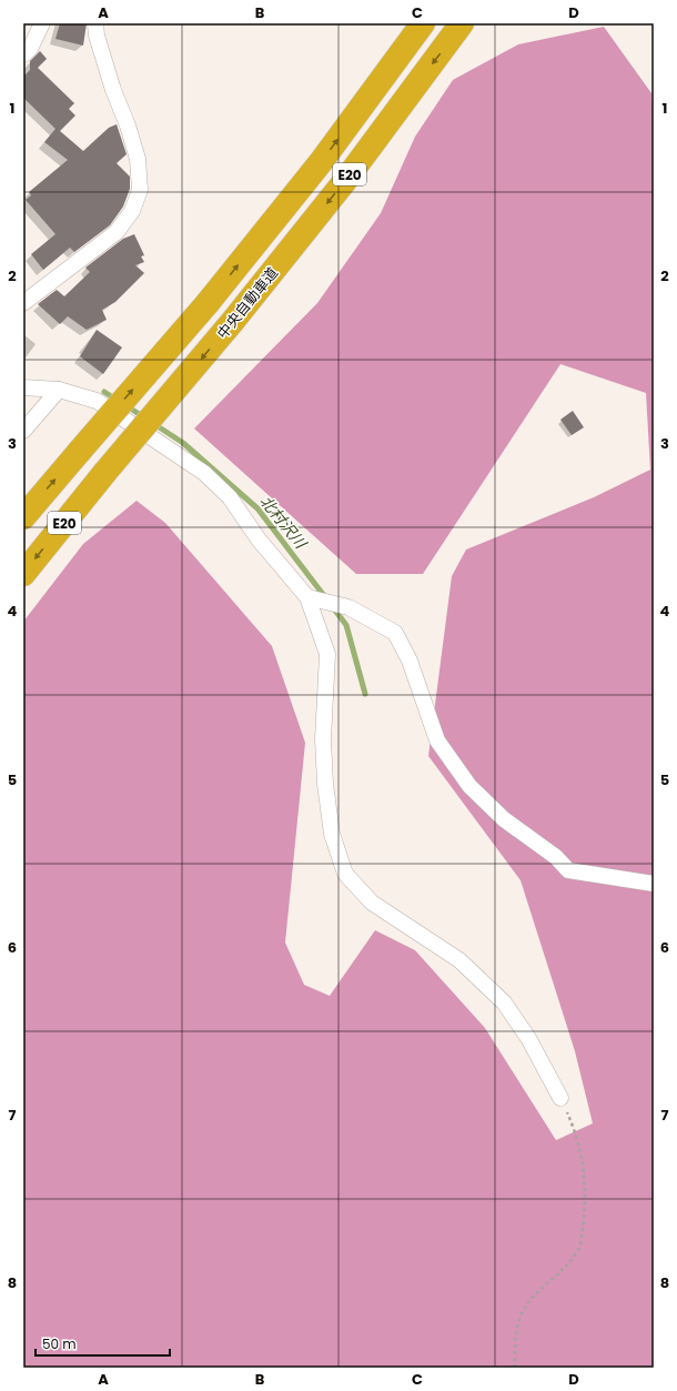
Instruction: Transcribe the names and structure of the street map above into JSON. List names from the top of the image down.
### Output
{
  "streets": {
    "highway": ["E20", "中央自動車道"]
  },
  "water": ["北村沢川"],
  "scale_bar": "50 m",
  "grid": {
    "columns": [
      "A",
      "B",
      "C",
      "D"
    ],
    "rows": [
      "1",
      "2",
      "3",
      "4",
      "5",
      "6",
      "7",
      "8"
    ]
  }
}
